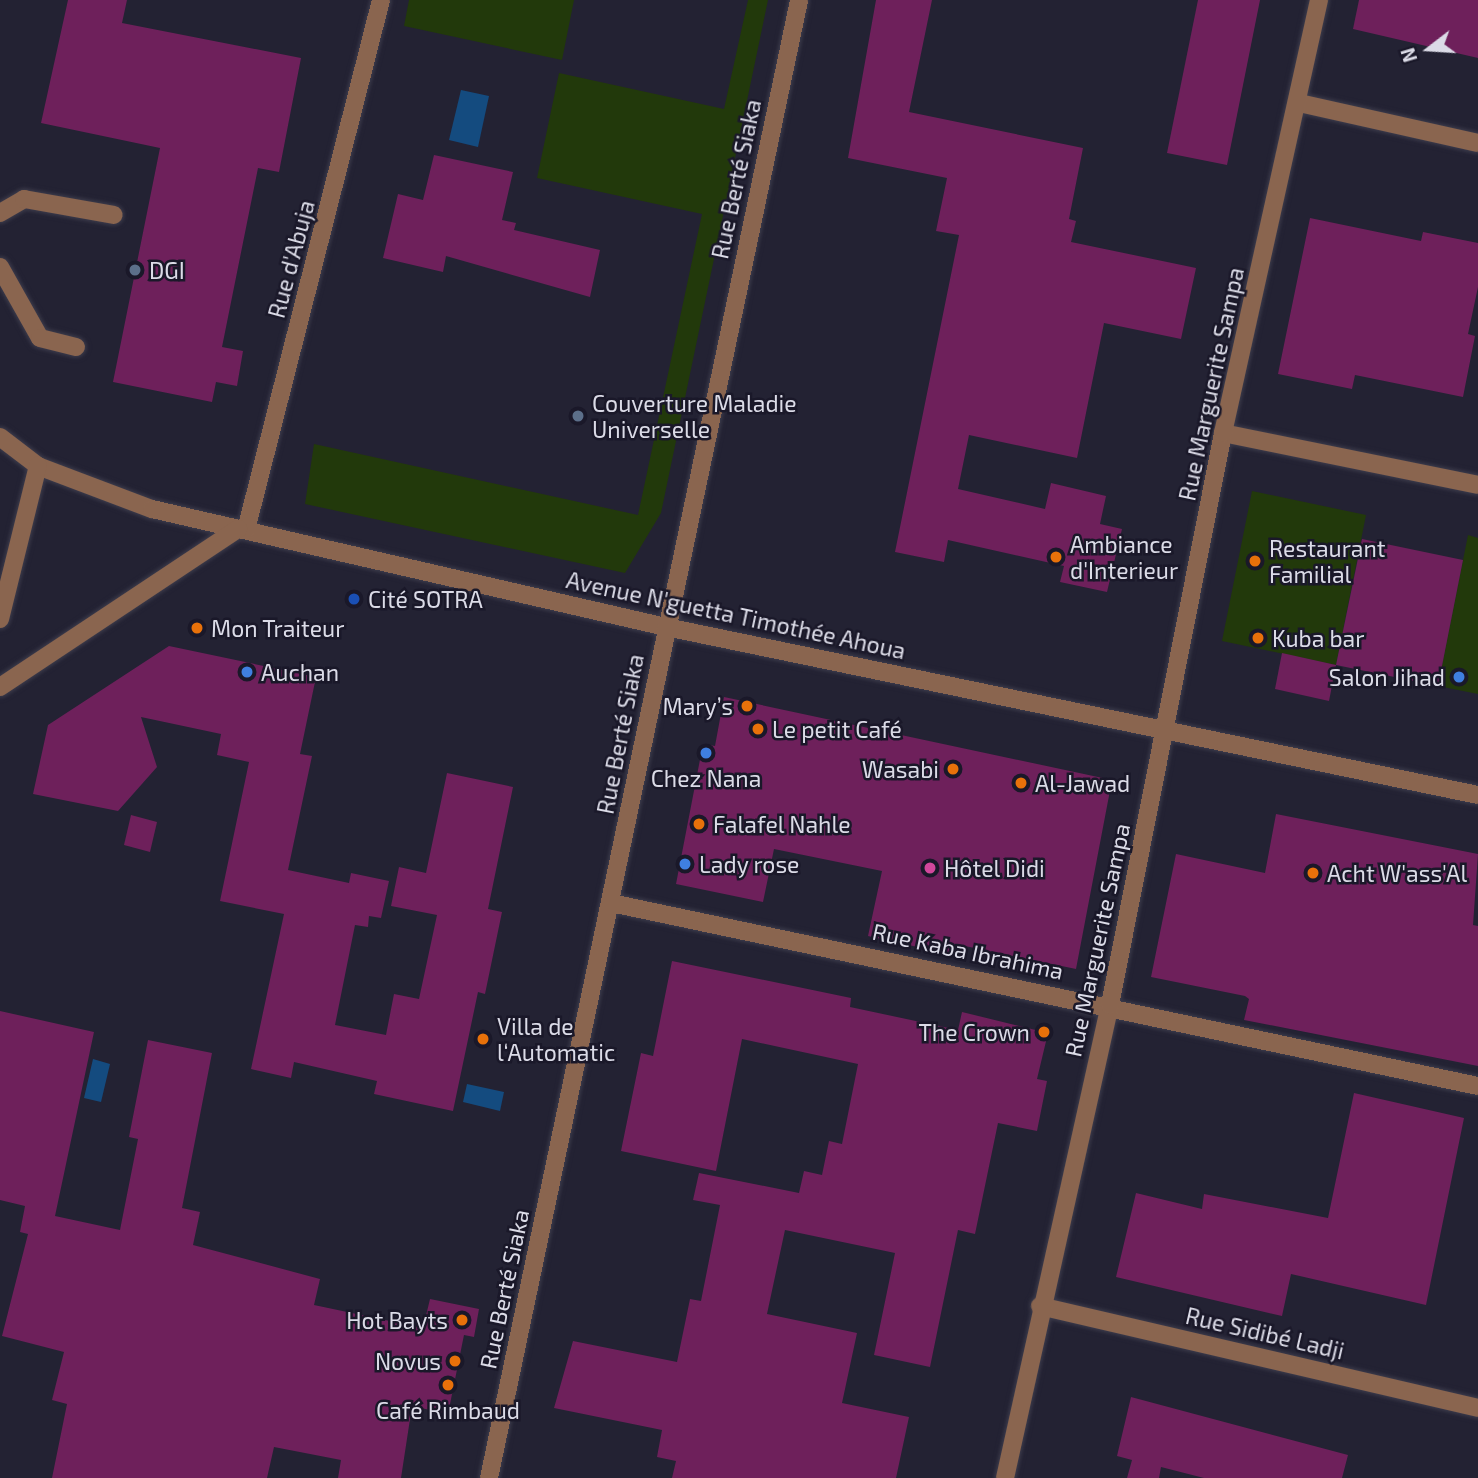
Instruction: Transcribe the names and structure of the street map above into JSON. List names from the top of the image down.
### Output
{
  "streets": {
    "street": [
      "Rue Berté Siaka",
      "Rue d'Abuja",
      "Rue Marguerite Sampa",
      "Avenue N'guetta Timothée Ahoua",
      "Rue Kaba Ibrahima",
      "Rue Sidibé Ladji"
    ]
  },
  "crossings": [
    ["Rue Berté Siaka", "Avenue N'guetta Timothée Ahoua"],
    ["Rue Berté Siaka", "Rue Kaba Ibrahima"],
    ["Rue d'Abuja", "Avenue N'guetta Timothée Ahoua"],
    ["Rue Marguerite Sampa", "Avenue N'guetta Timothée Ahoua"],
    ["Rue Marguerite Sampa", "Rue Kaba Ibrahima"],
    ["Rue Marguerite Sampa", "Rue Sidibé Ladji"]
  ],
  "places": [
    "DGI",
    "Couverture Maladie Universelle",
    "Ambiance d'Interieur",
    "Restaurant Familial",
    "Cité SOTRA",
    "Mon Traiteur",
    "Kuba bar",
    "Auchan",
    "Salon Jihad",
    "Mary’s",
    "Le petit Café",
    "Chez Nana",
    "Wasabi",
    "Al-Jawad",
    "Falafel Nahle",
    "Lady rose",
    "Hôtel Didi",
    "Acht W'ass'Al",
    "The Crown",
    "Villa de l‘Automatic",
    "Hot Bayts",
    "Novus",
    "Café Rimbaud"
  ],
  "north": "left"
}
